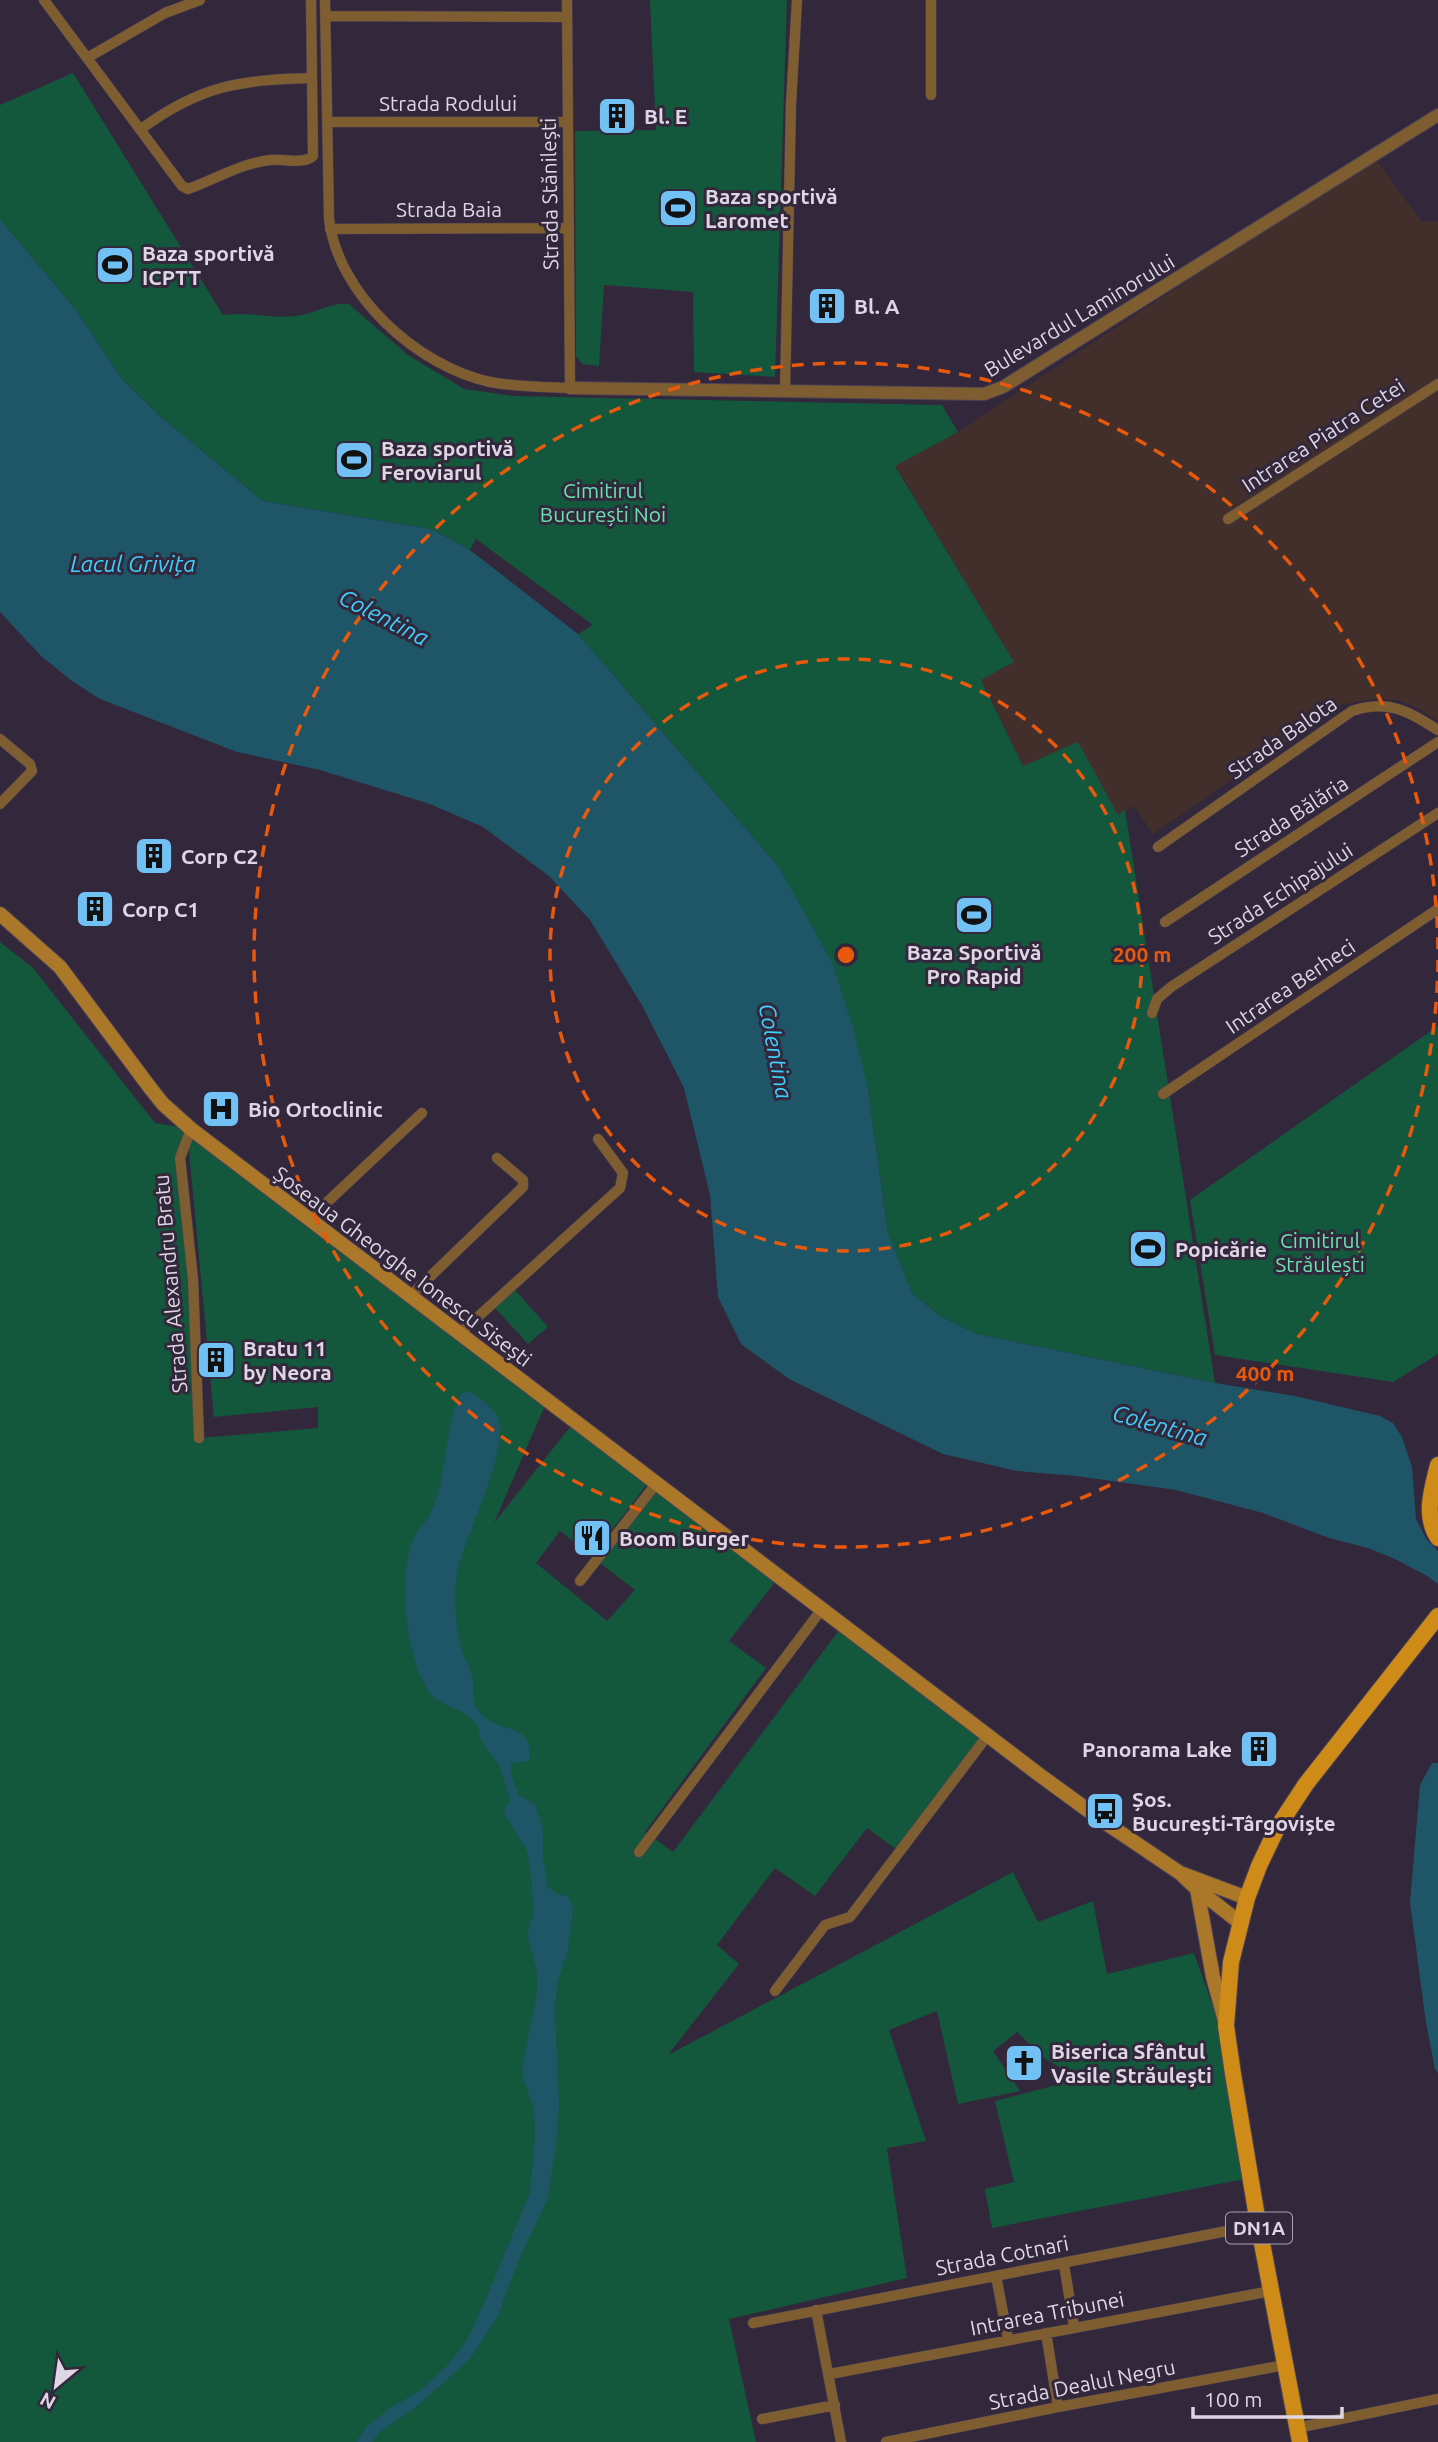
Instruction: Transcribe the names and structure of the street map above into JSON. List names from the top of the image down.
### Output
{
  "streets": {
    "main road": ["Șoseaua Gheorghe Ionescu Sisești", "DN1A"],
    "street": [
      "Strada Rodului",
      "Strada Stănilești",
      "Strada Baia",
      "Bulevardul Laminorului",
      "Intrarea Piatra Cetei",
      "Strada Balota",
      "Strada Bălăria",
      "Strada Echipajului",
      "Intrarea Berheci",
      "Strada Alexandru Bratu",
      "Strada Cotnari",
      "Intrarea Tribunei",
      "Strada Dealul Negru"
    ]
  },
  "crossings": [
    ["Strada Rodului", "Strada Stănilești"],
    ["Strada Stănilești", "Strada Baia"],
    ["Strada Stănilești", "Bulevardul Laminorului"],
    ["Șoseaua Gheorghe Ionescu Sisești", "Strada Alexandru Bratu"],
    ["Șoseaua Gheorghe Ionescu Sisești", "DN1A"],
    ["DN1A", "Strada Cotnari"],
    ["DN1A", "Intrarea Tribunei"],
    ["DN1A", "Strada Dealul Negru"]
  ],
  "water": ["Lacul Grivița", "Colentina"],
  "parks": ["Cimitirul București Noi", "Cimitirul Străulești"],
  "places": {
    "building": [
      "Bl. E",
      "Bl. A",
      "Corp C2",
      "Corp C1",
      "Bratu 11 by Neora",
      "Panorama Lake"
    ],
    "sports": [
      "Baza sportivă Laromet",
      "Baza sportivă ICPTT",
      "Baza sportivă Feroviarul",
      "Baza Sportivă Pro Rapid",
      "Popicărie"
    ],
    "hospital": ["Bio Ortoclinic"],
    "restaurant": ["Boom Burger"],
    "bus stop": ["Șos. București-Târgoviște"],
    "church": ["Biserica Sfântul Vasile Străulești"]
  },
  "scale_bar": "100 m",
  "north": "bottom left",
  "rings": ["200 m", "400 m"]
}
